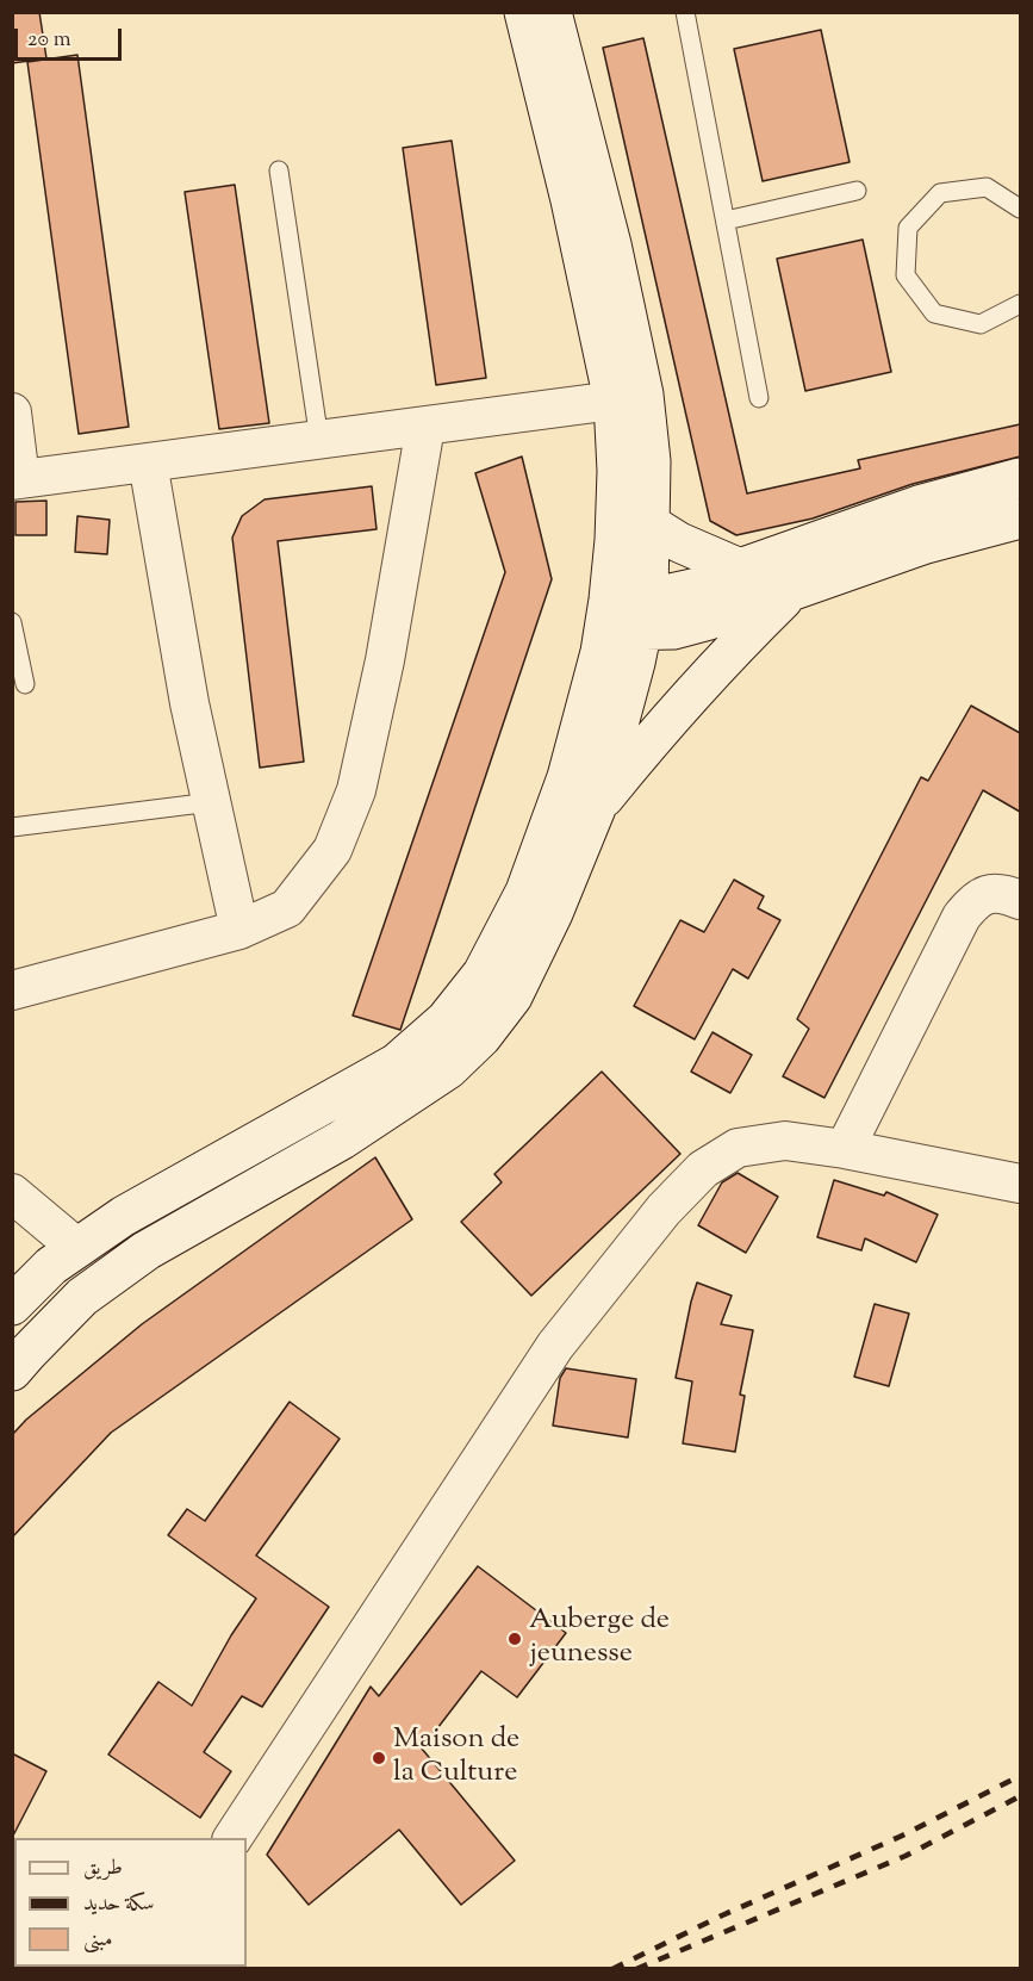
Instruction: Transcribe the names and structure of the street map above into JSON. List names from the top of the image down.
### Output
{
  "places": ["Auberge de jeunesse", "Maison de la Culture"],
  "legend": ["طريق", "سكة حديد", "مبنى"],
  "scale_bar": "20 m"
}
